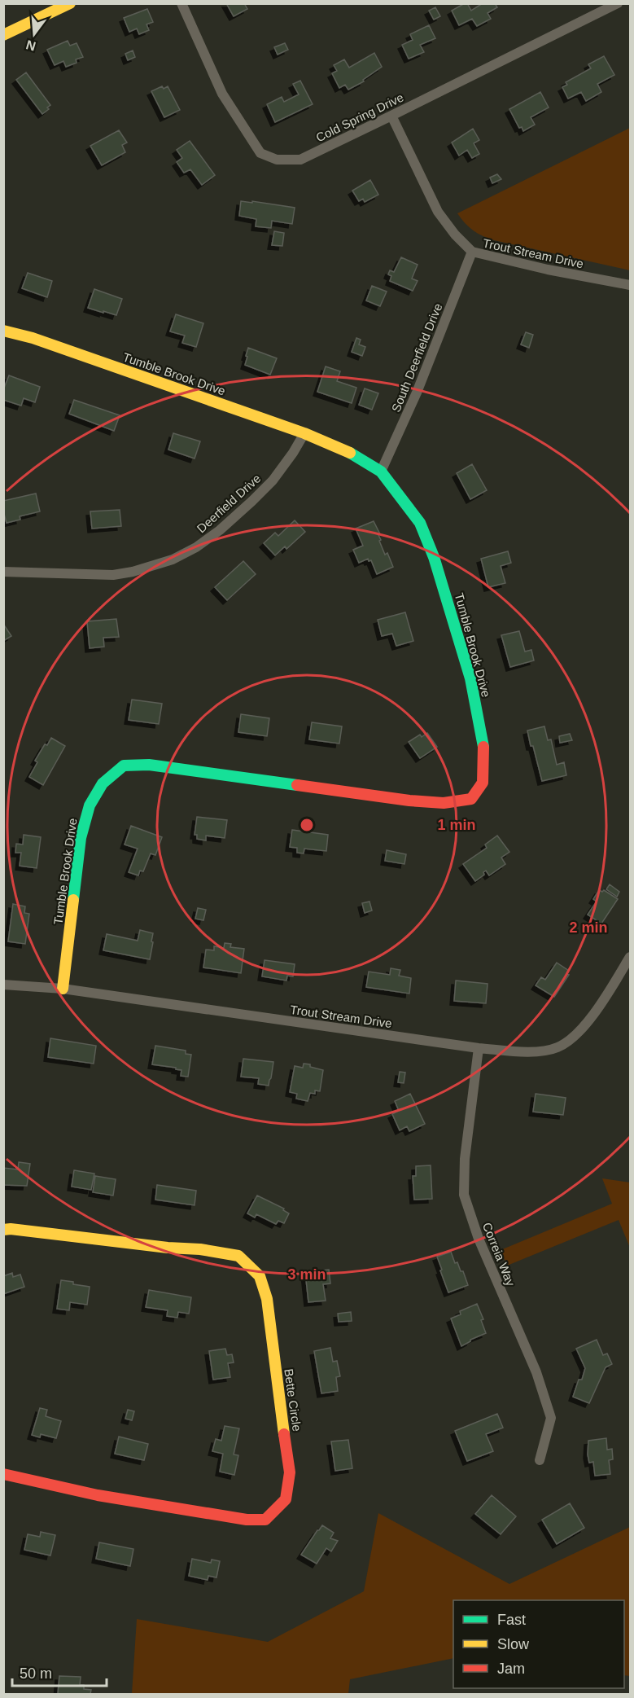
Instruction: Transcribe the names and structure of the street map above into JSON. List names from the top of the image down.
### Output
{
  "streets": {
    "street": [
      "Cold Spring Drive",
      "Trout Stream Drive",
      "South Deerfield Drive",
      "Tumble Brook Drive",
      "Deerfield Drive",
      "Correia Way",
      "Bette Circle"
    ]
  },
  "crossings": [
    ["Cold Spring Drive", "Trout Stream Drive"],
    ["Trout Stream Drive", "South Deerfield Drive"],
    ["Trout Stream Drive", "Tumble Brook Drive"],
    ["Trout Stream Drive", "Correia Way"],
    ["South Deerfield Drive", "Tumble Brook Drive"],
    ["Tumble Brook Drive", "Deerfield Drive"]
  ],
  "legend": ["Fast", "Slow", "Jam"],
  "scale_bar": "50 m",
  "north": "bottom",
  "rings": ["1 min", "2 min", "3 min"]
}
